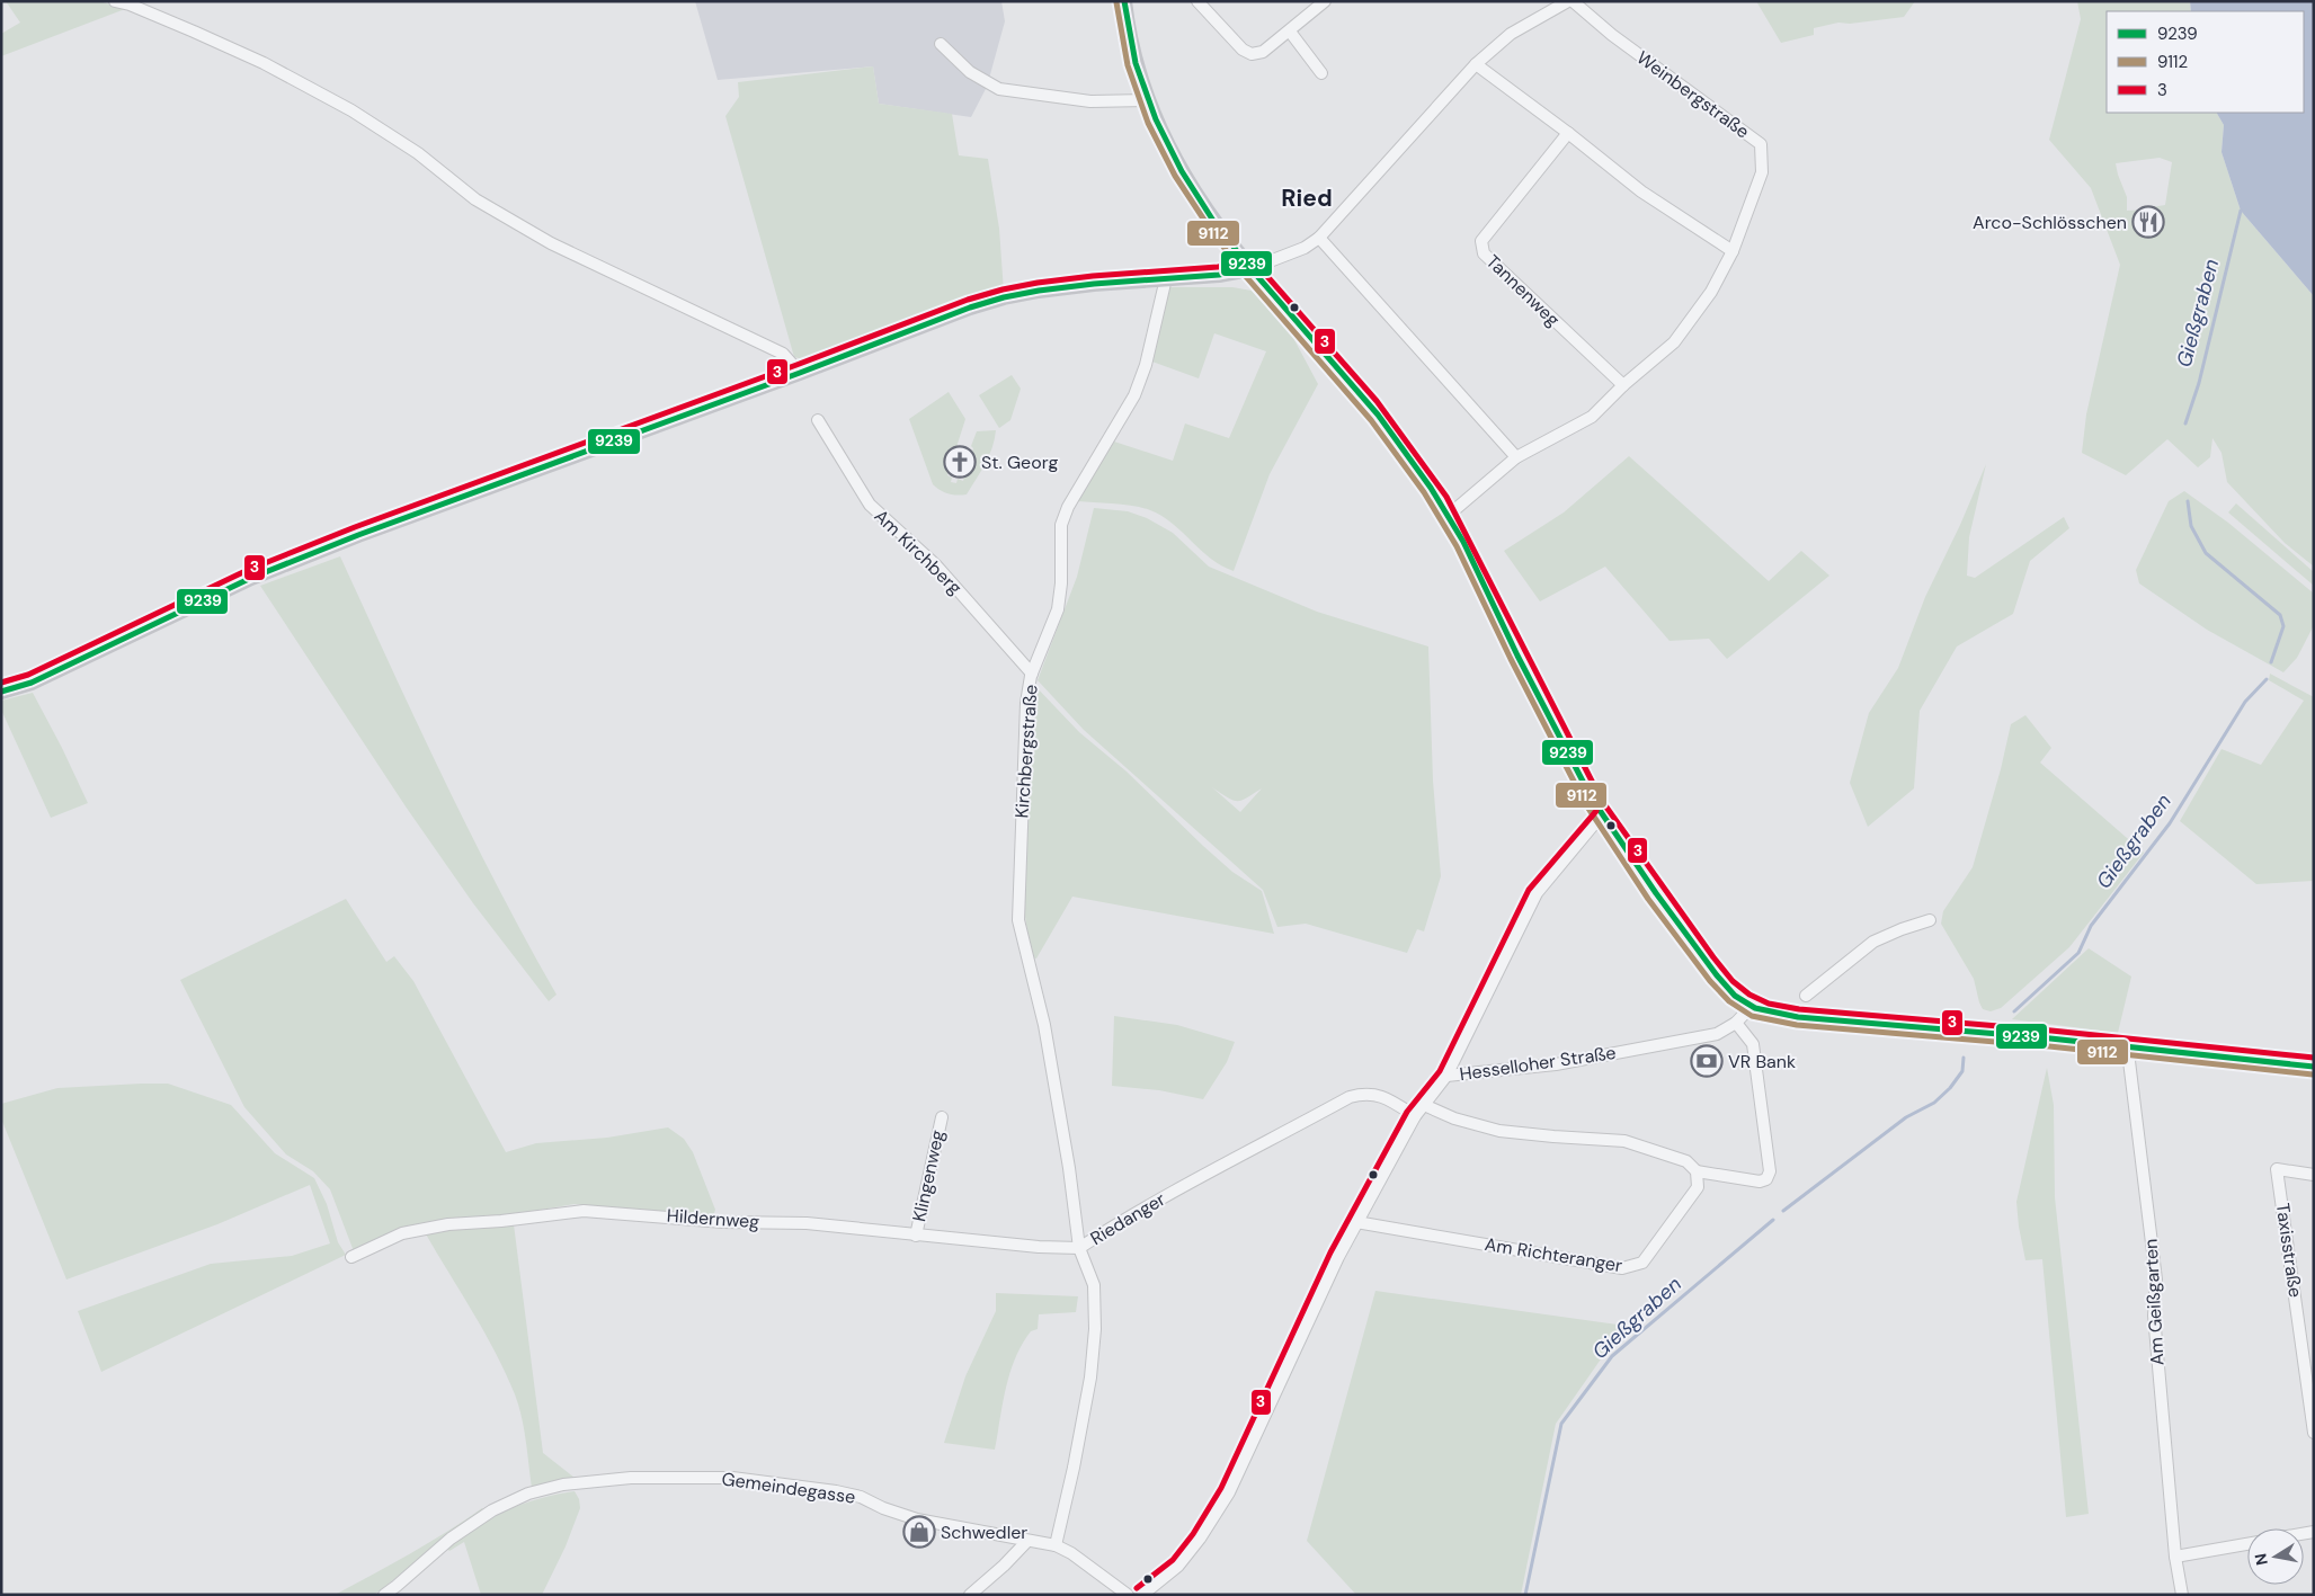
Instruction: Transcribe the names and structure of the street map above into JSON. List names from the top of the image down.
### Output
{
  "streets": {
    "street": [
      "Weinbergstraße",
      "Tannenweg",
      "Am Kirchberg",
      "Kirchbergstraße",
      "Hesselloher Straße",
      "Klingenweg",
      "Hildernweg",
      "Riedanger",
      "Taxisstraße",
      "Am Richteranger",
      "Am Geißgarten",
      "Gemeindegasse"
    ]
  },
  "crossings": [
    ["Weinbergstraße", "Tannenweg"],
    ["Am Kirchberg", "Kirchbergstraße"],
    ["Kirchbergstraße", "Hildernweg"],
    ["Kirchbergstraße", "Riedanger"],
    ["Hesselloher Straße", "Riedanger"],
    ["Hesselloher Straße", "Am Richteranger"],
    ["Klingenweg", "Hildernweg"],
    ["Hildernweg", "Riedanger"],
    ["Riedanger", "Gemeindegasse"]
  ],
  "districts": ["Ried"],
  "water": ["Gießgraben"],
  "places": {
    "restaurant": ["Arco-Schlösschen"],
    "church": ["St. Georg"],
    "bank": ["VR Bank"],
    "shop": ["Schwedler"]
  },
  "lines": ["transit line 9239", "transit line 9112", "transit line 3"],
  "legend": ["9239", "9112", "3"],
  "north": "left"
}
